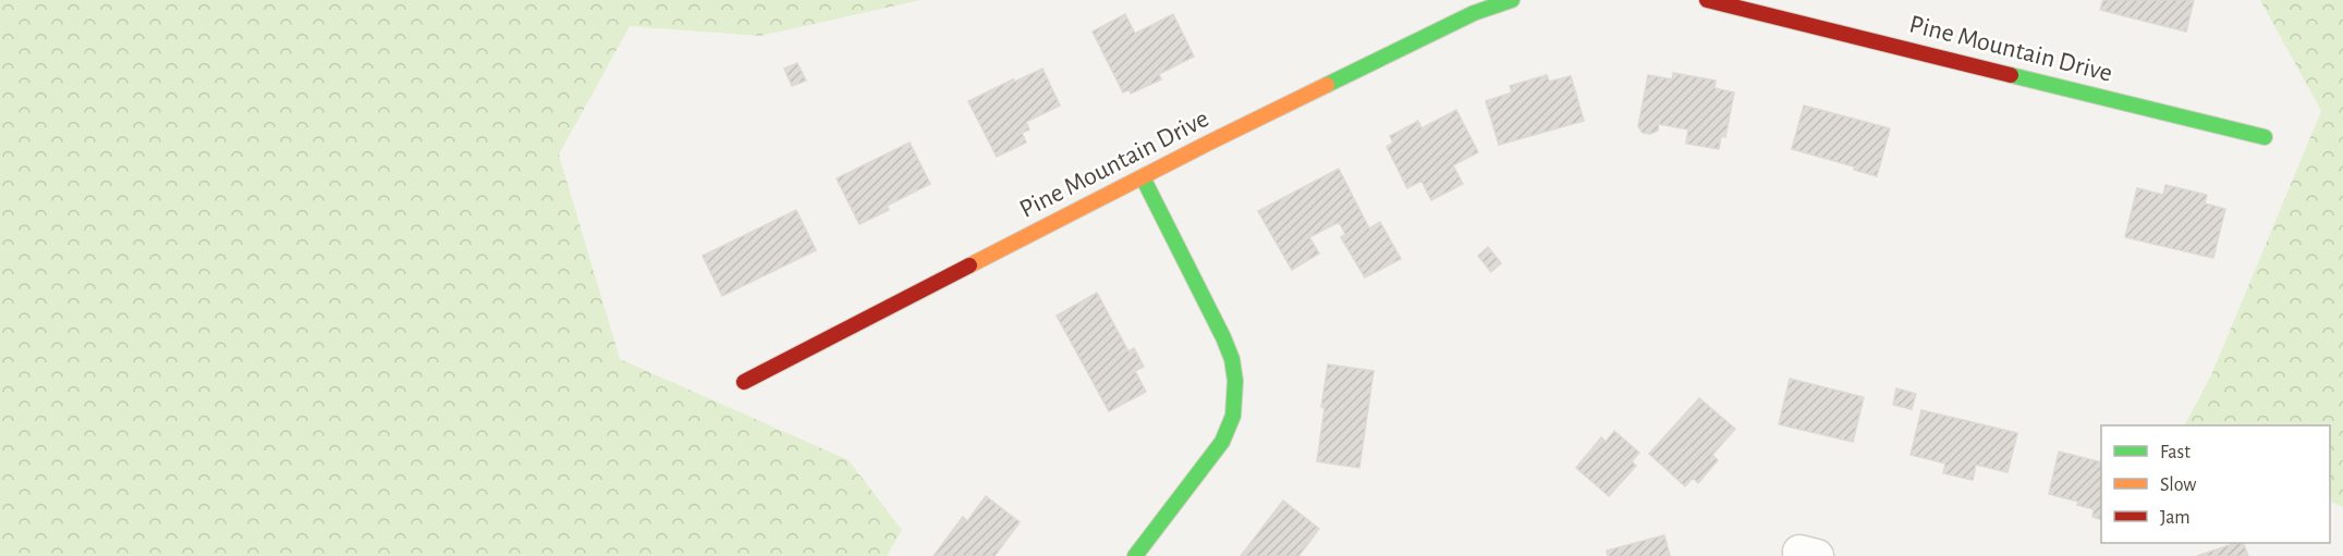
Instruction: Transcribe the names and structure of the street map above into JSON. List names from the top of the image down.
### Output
{
  "streets": {
    "street": ["Pine Mountain Drive"]
  },
  "legend": ["Fast", "Slow", "Jam"]
}
